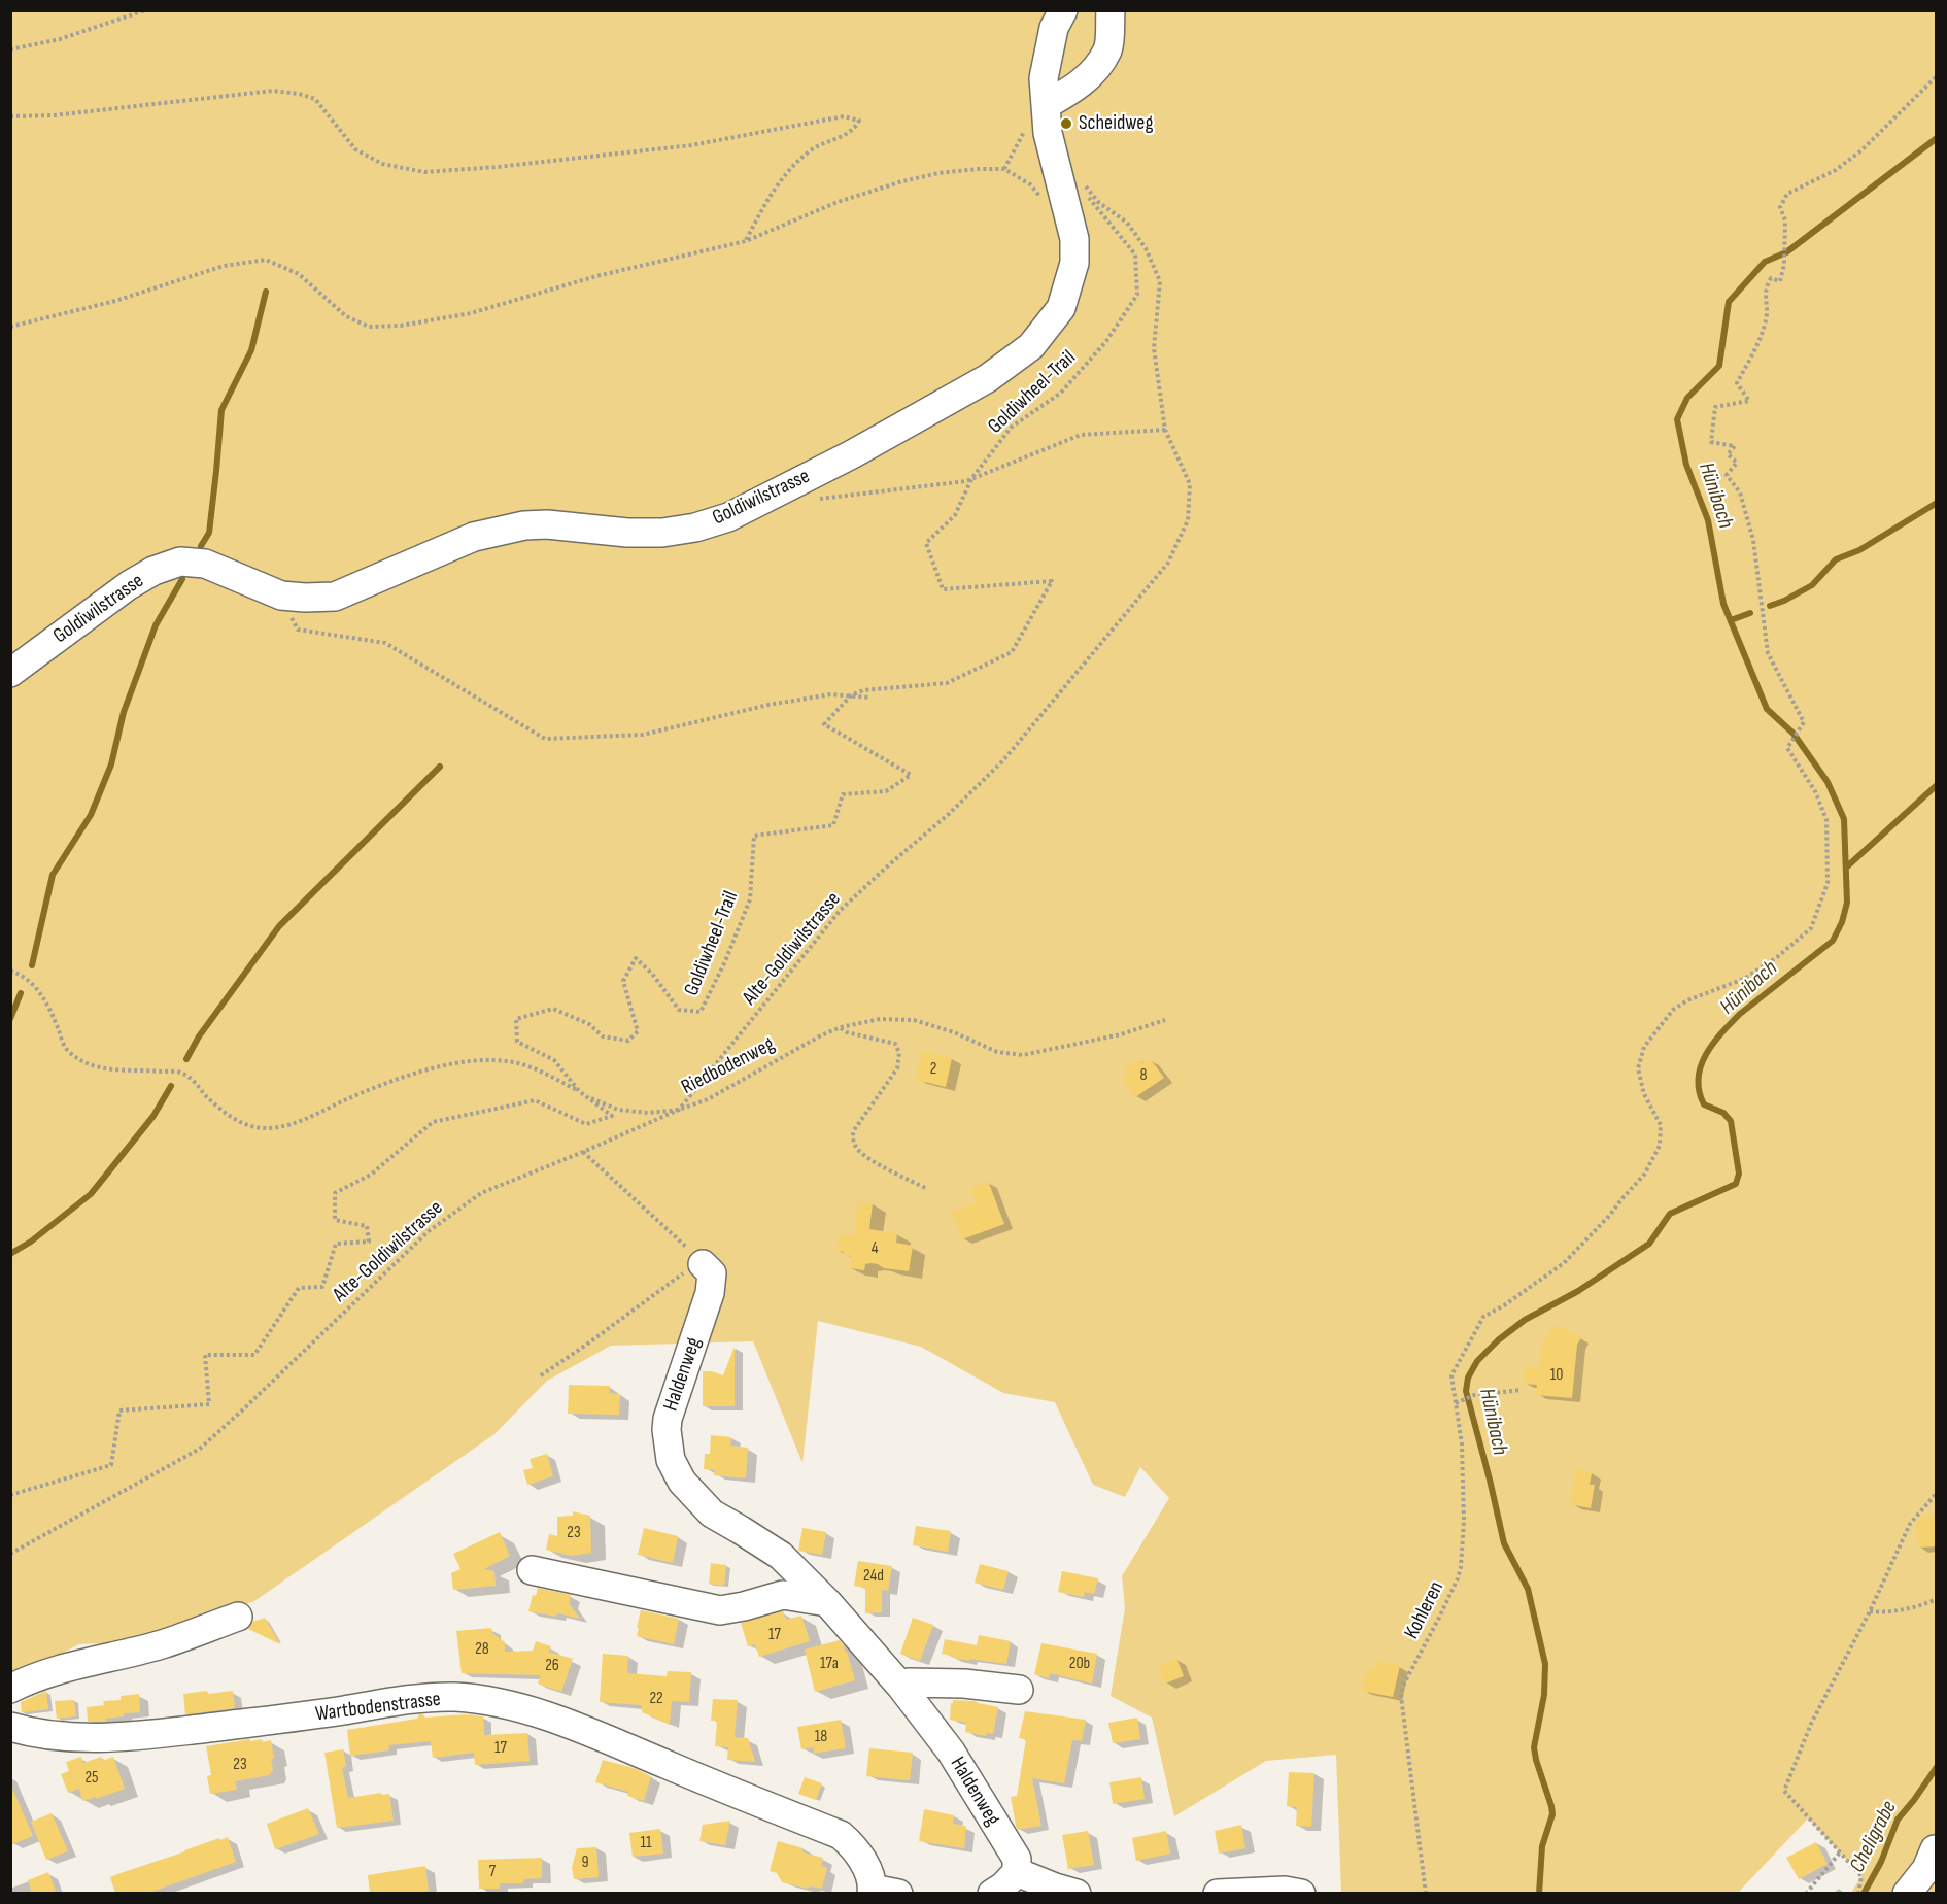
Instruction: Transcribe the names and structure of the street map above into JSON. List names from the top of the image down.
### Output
{
  "streets": {
    "street": ["Goldiwilstrasse", "Haldenweg", "Wartbodenstrasse"],
    "path": [
      "Goldiwheel-Trail",
      "Alte-Goldiwilstrasse",
      "Riedbodenweg",
      "Kohleren"
    ]
  },
  "crossings": [
    ["Goldiwheel-Trail", "Riedbodenweg"],
    ["Alte-Goldiwilstrasse", "Riedbodenweg"]
  ],
  "water": ["Hünibach", "Cheligrabe"],
  "places": ["Scheidweg"],
  "house_numbers": [
    "2",
    "8",
    "4",
    "10",
    "23",
    "24d",
    "17",
    "28",
    "17a",
    "20b",
    "26",
    "22",
    "18",
    "17",
    "23",
    "25",
    "11",
    "9",
    "7"
  ]
}
